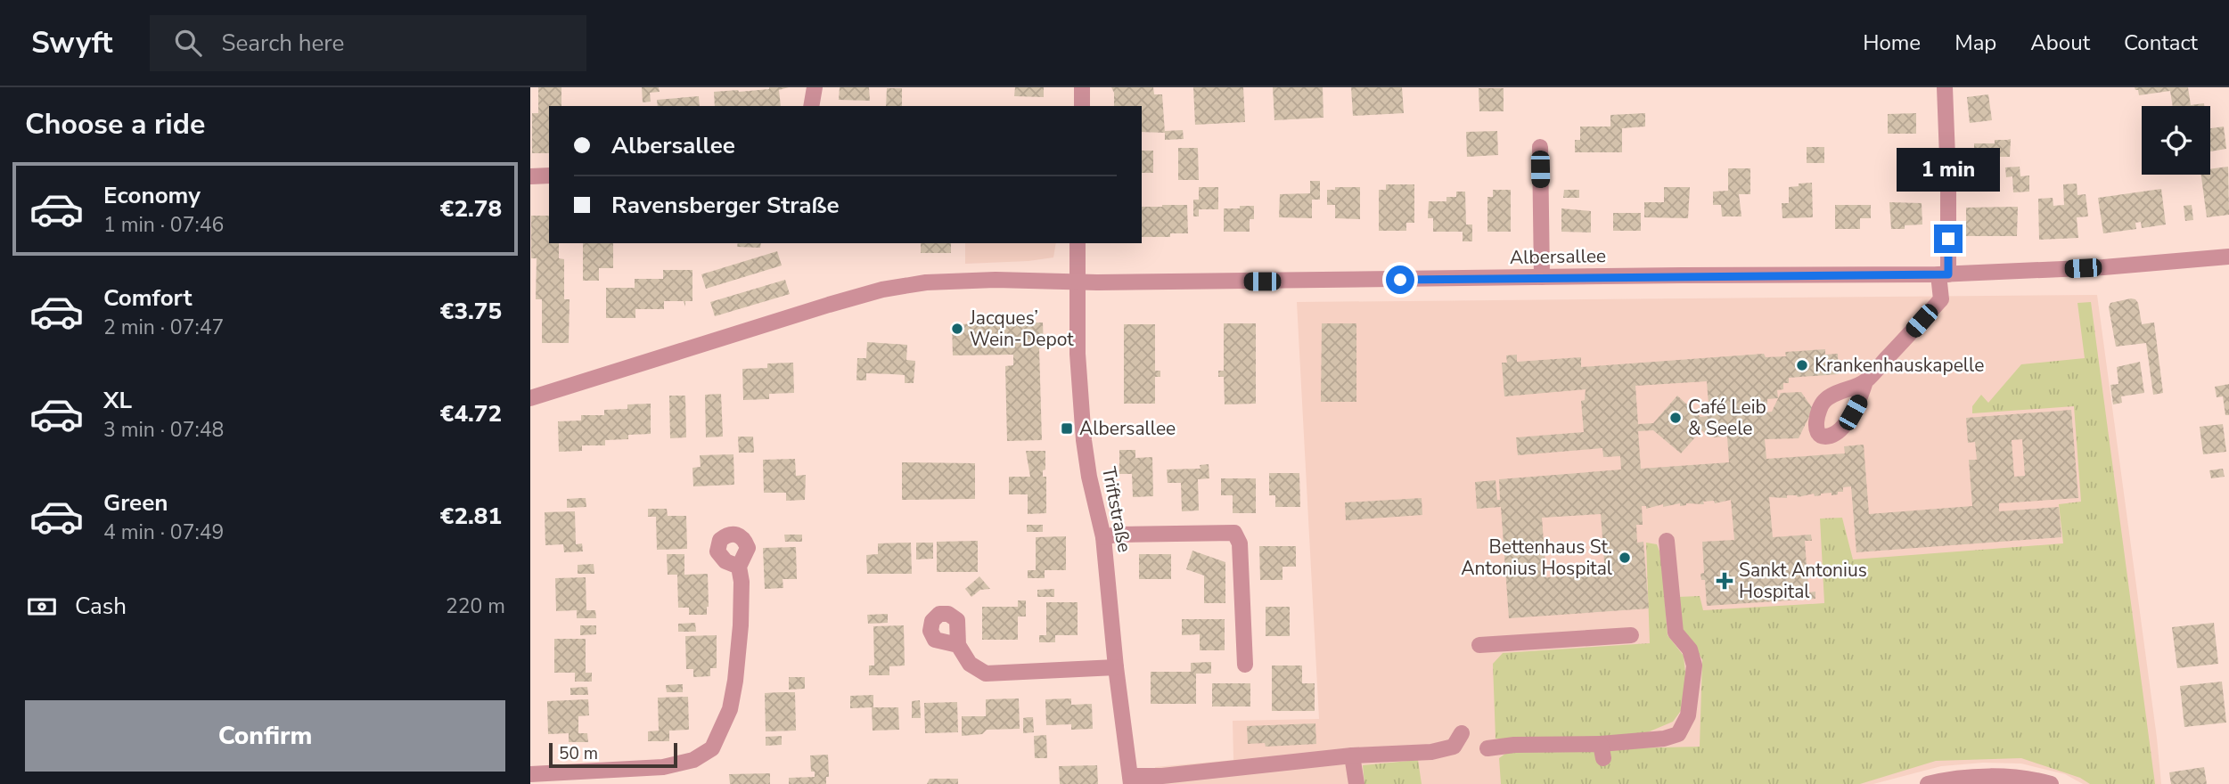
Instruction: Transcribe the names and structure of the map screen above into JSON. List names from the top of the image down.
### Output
{
  "streets": {
    "street": ["Albersallee", "Triftstraße"]
  },
  "crossings": [
    ["Albersallee", "Triftstraße"]
  ],
  "places": {
    "other": [
      "Jacques’ Wein-Depot",
      "Krankenhauskapelle",
      "Café Leib & Seele",
      "Bettenhaus St. Antonius Hospital"
    ],
    "transit": ["Albersallee"],
    "health": ["Sankt Antonius Hospital"]
  },
  "scale_bar": "50 m",
  "page": {
    "header": "Swyft",
    "search": "Search here",
    "nav": [
      "Home",
      "Map",
      "About",
      "Contact"
    ],
    "heading": "Choose a ride",
    "banner": ["Albersallee", "Ravensberger Straße"],
    "bubble": "1 min",
    "list": [
      {
        "name": "Economy",
        "note": "1 min · 07:46",
        "value": "€2.78"
      },
      {
        "name": "Comfort",
        "note": "2 min · 07:47",
        "value": "€3.75"
      },
      {
        "name": "XL",
        "note": "3 min · 07:48",
        "value": "€4.72"
      },
      {
        "name": "Green",
        "note": "4 min · 07:49",
        "value": "€2.81"
      }
    ],
    "pay": ["Cash", "220 m"],
    "buttons": "Confirm",
    "scale": "50 m"
  }
}
